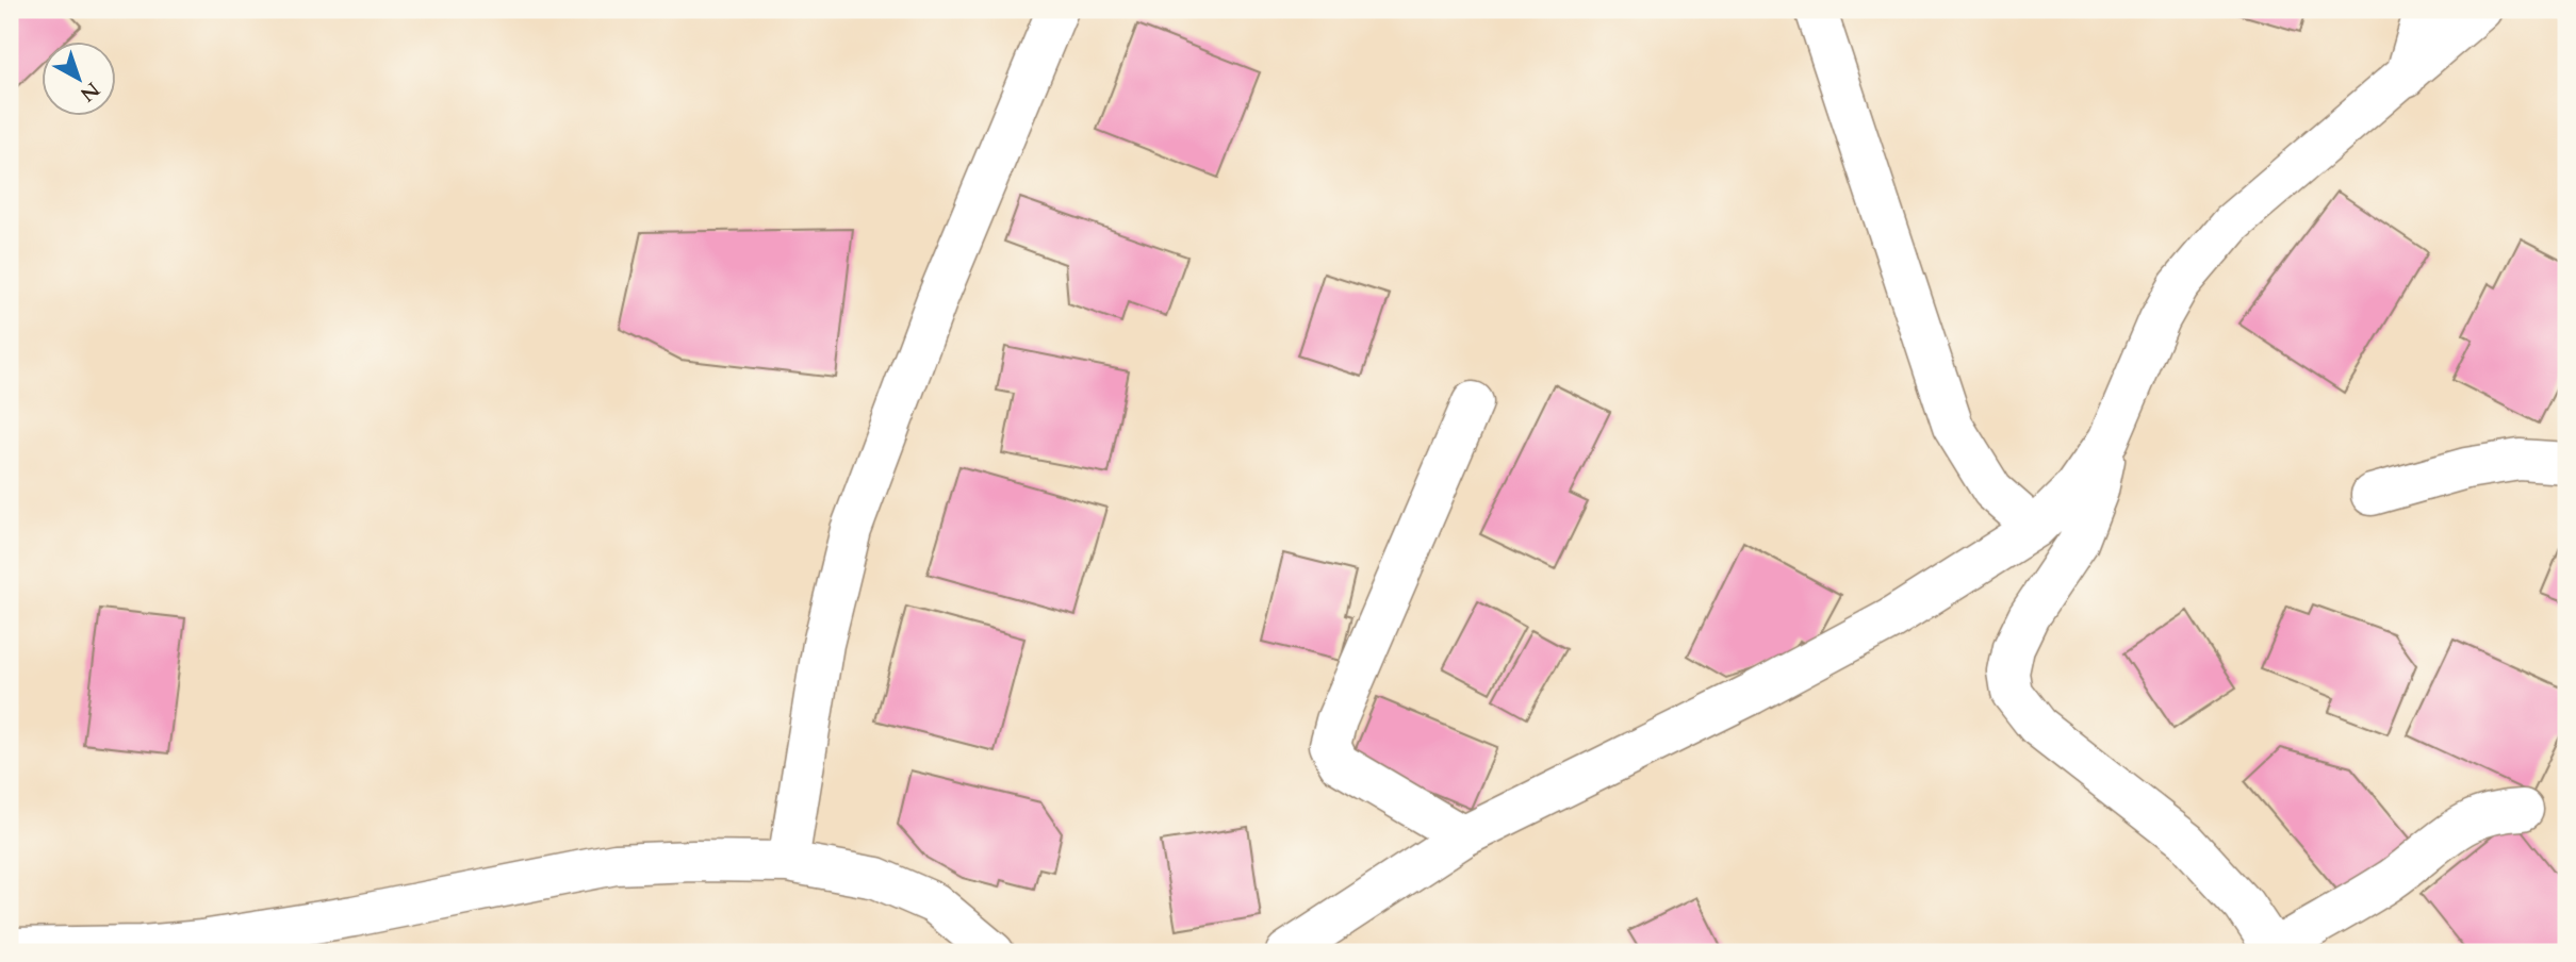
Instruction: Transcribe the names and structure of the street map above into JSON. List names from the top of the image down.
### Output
{
  "north": "bottom right"
}
